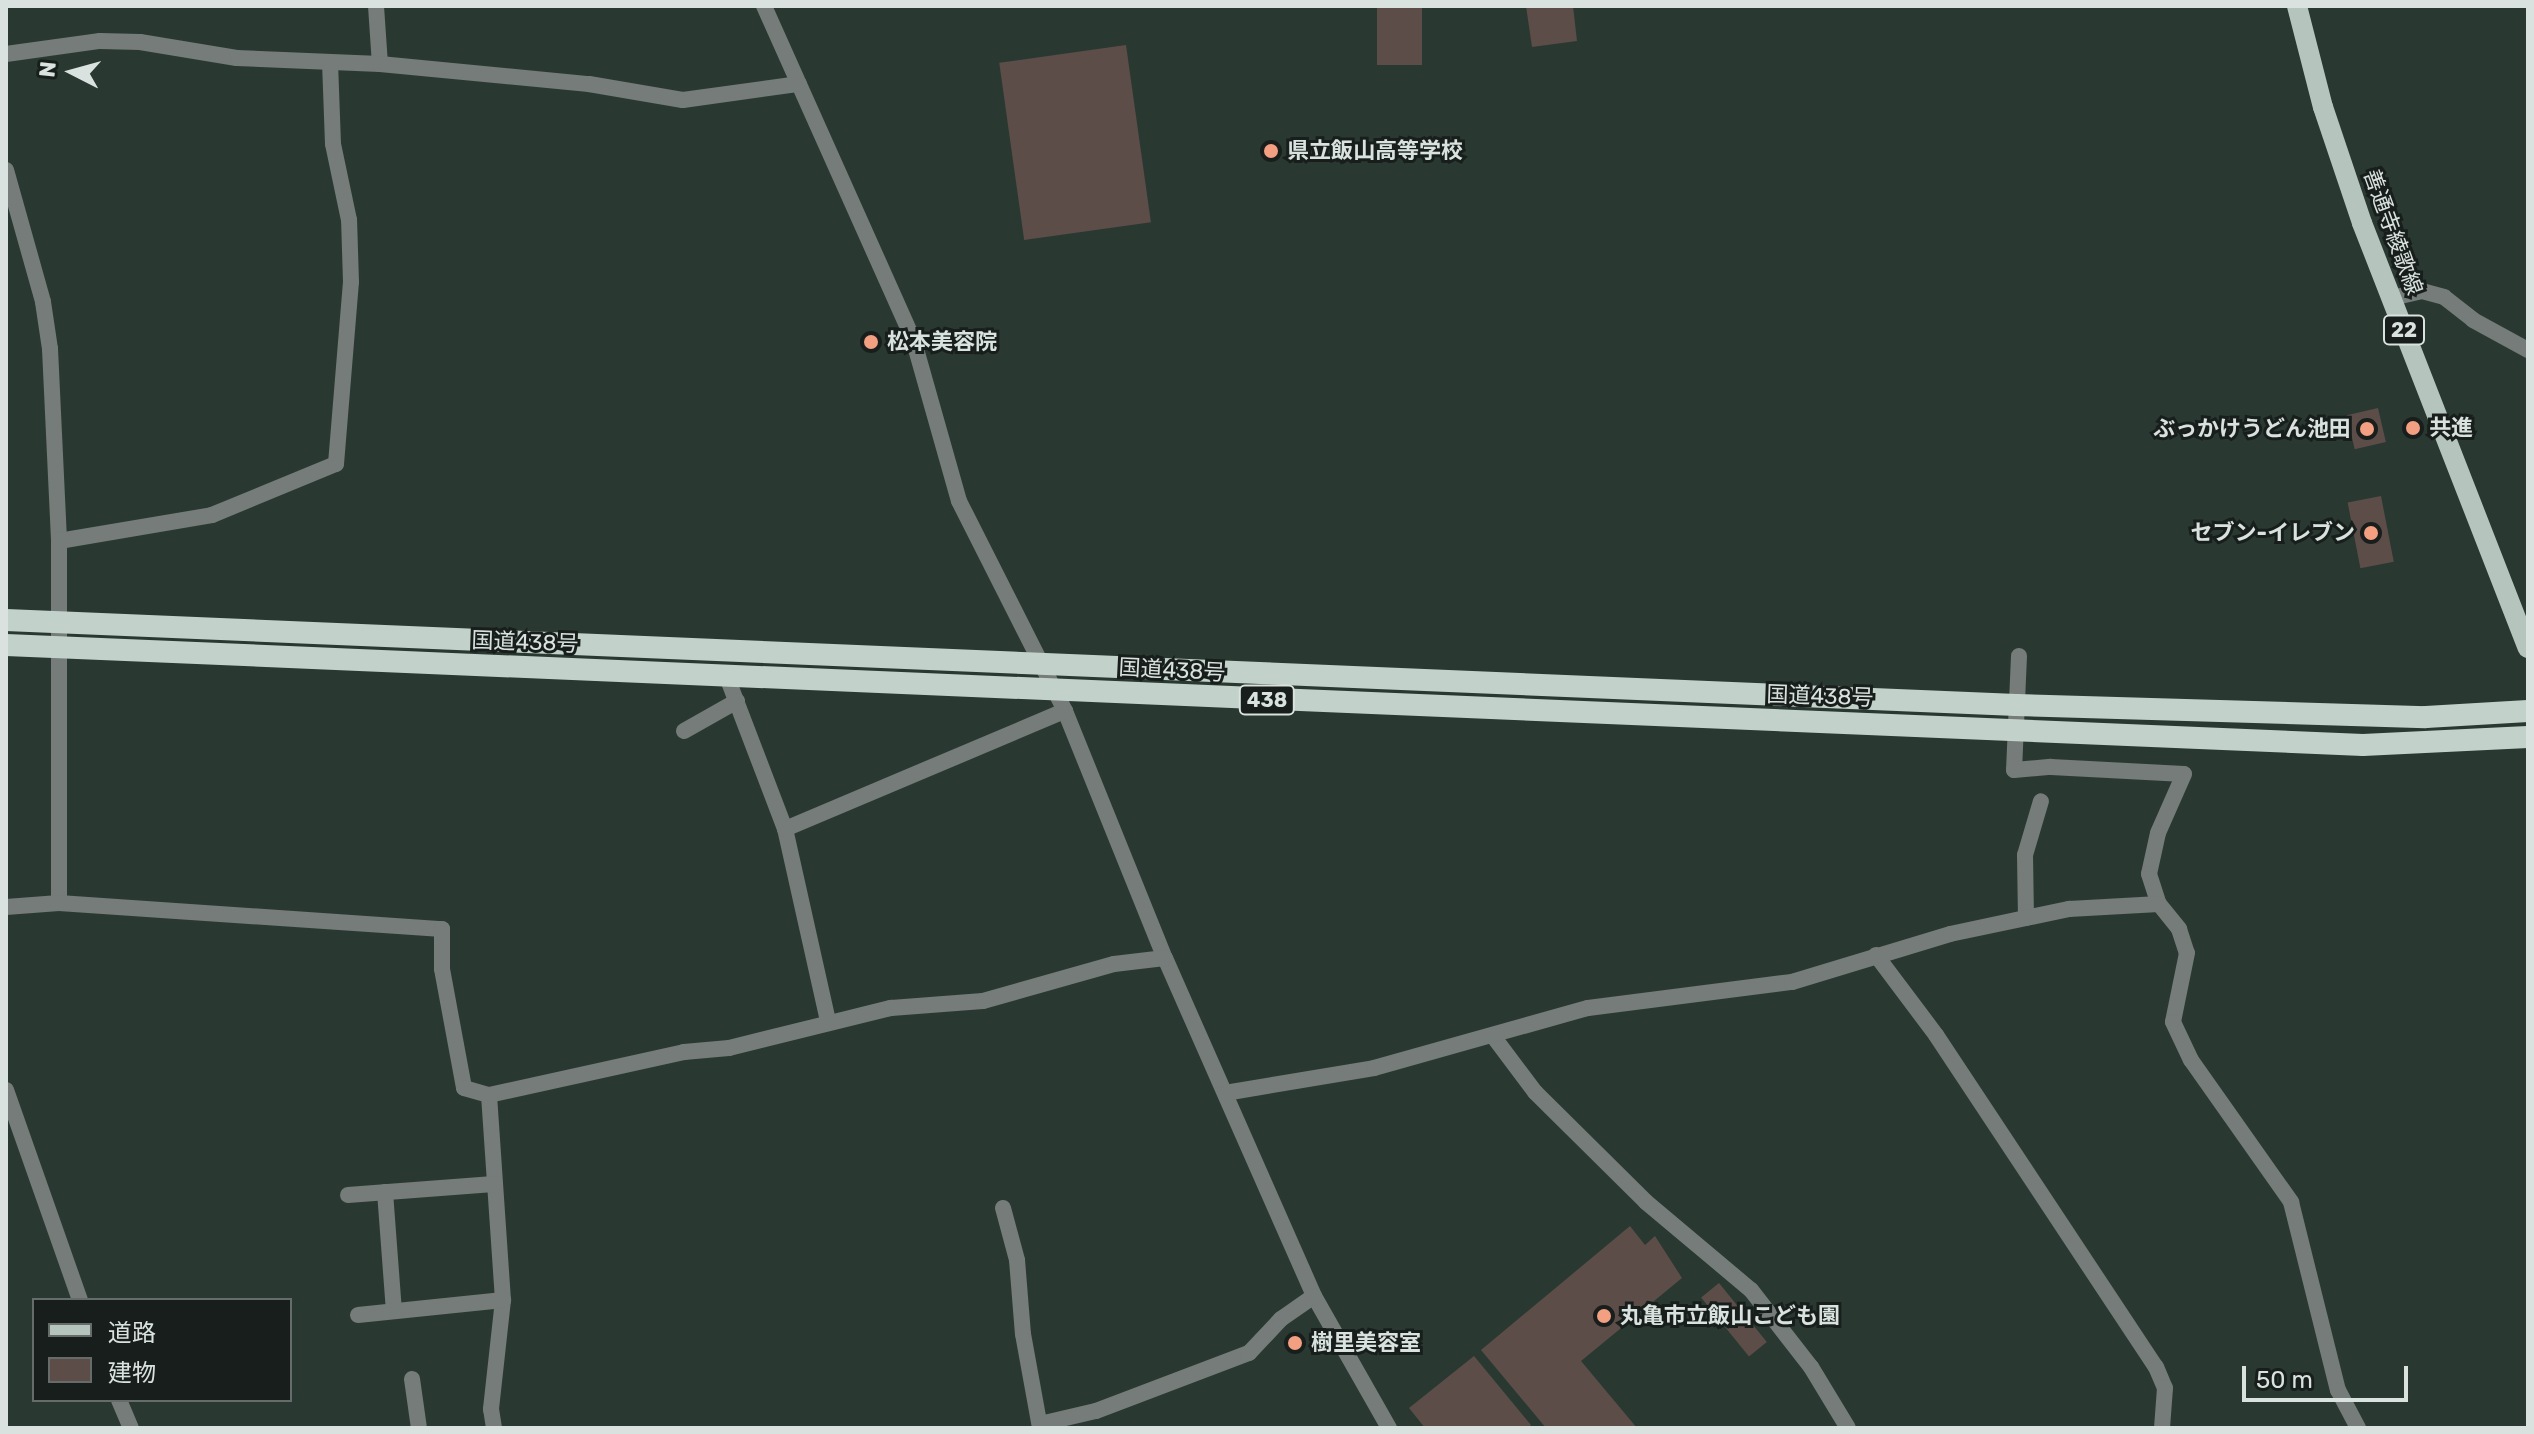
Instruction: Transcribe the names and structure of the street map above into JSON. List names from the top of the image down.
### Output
{
  "streets": {
    "highway": ["国道438号", "438"],
    "main road": ["善通寺綾歌線", "22"]
  },
  "places": [
    "県立飯山高等学校",
    "松本美容院",
    "共進",
    "ぶっかけうどん池田",
    "セブン-イレブン",
    "丸亀市立飯山こども園",
    "樹里美容室"
  ],
  "legend": ["道路", "建物"],
  "scale_bar": "50 m",
  "north": "left"
}
